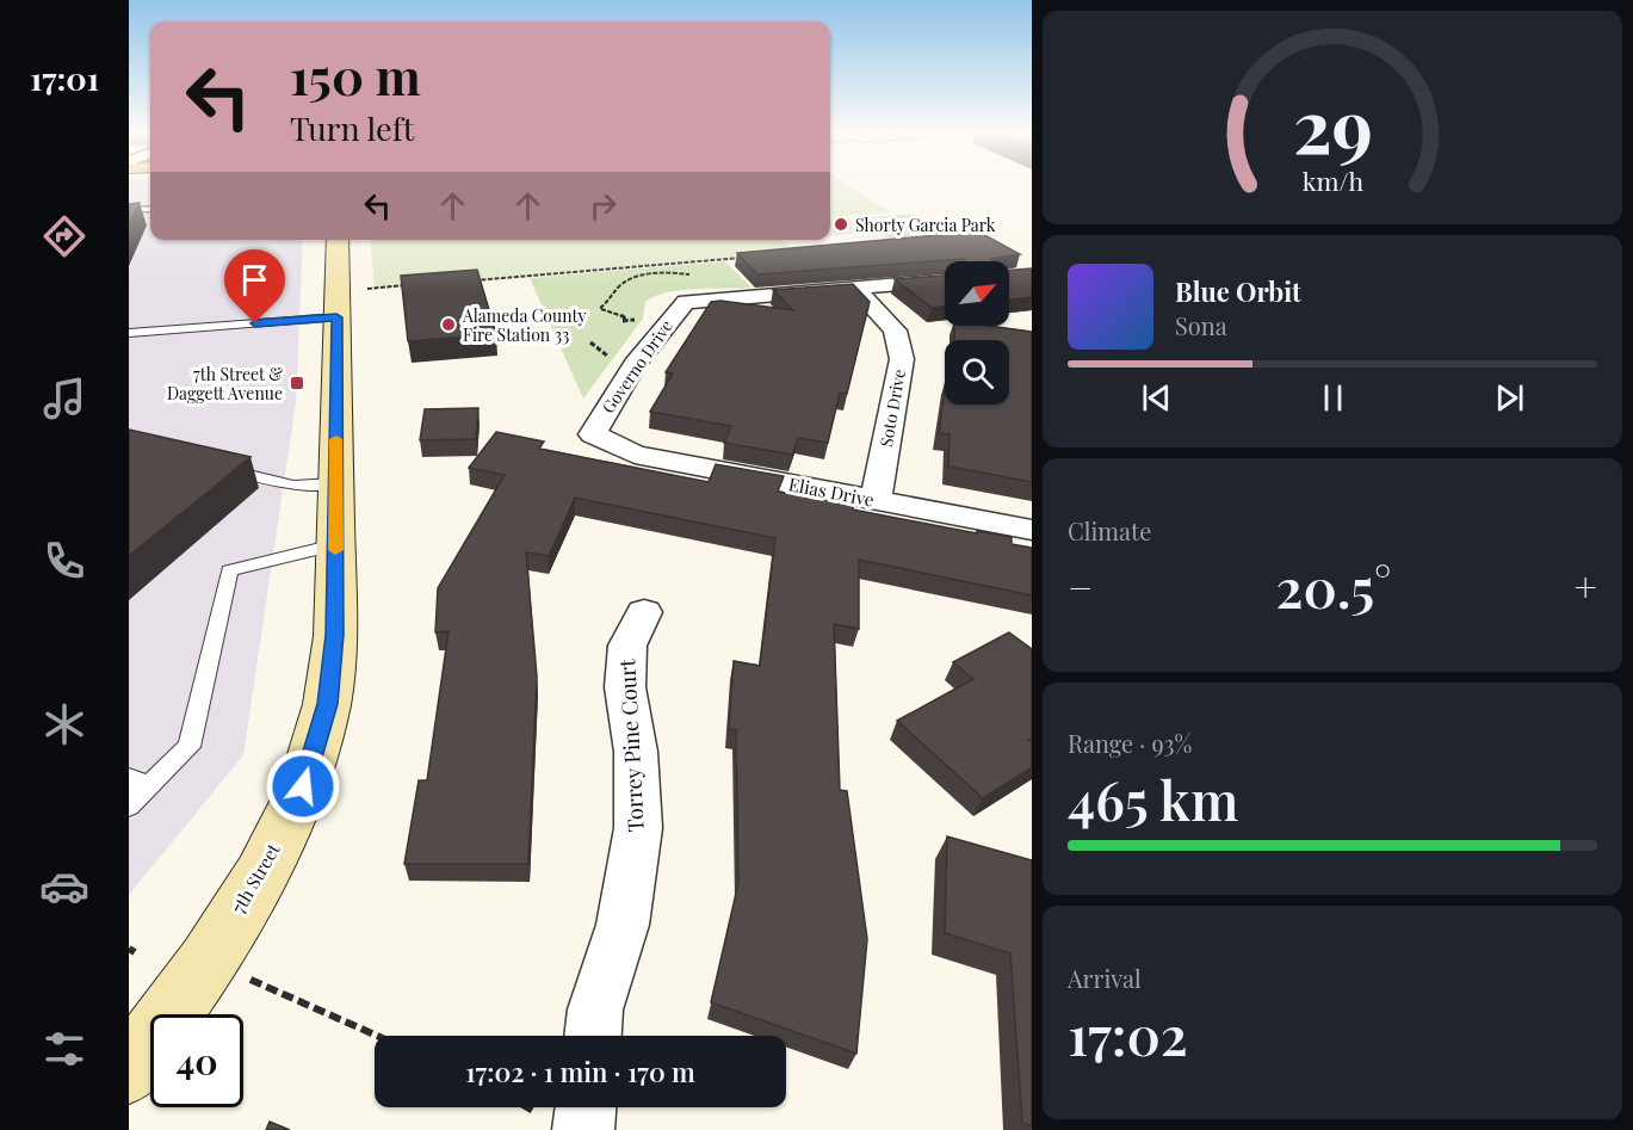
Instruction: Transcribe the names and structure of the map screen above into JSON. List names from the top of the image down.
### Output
{
  "streets": {
    "street": [
      "Governo Drive",
      "Soto Drive",
      "Elias Drive",
      "Torrey Pine Court",
      "7th Street"
    ]
  },
  "crossings": [
    ["Governo Drive", "Soto Drive"],
    ["Governo Drive", "Elias Drive"],
    ["Soto Drive", "Elias Drive"]
  ],
  "places": {
    "other": ["Shorty Garcia Park", "Alameda County Fire Station 33"],
    "transit": ["7th Street & Daggett Avenue"]
  },
  "north": "top right",
  "page": {
    "tabs": "17:01",
    "turn": ["150 m", "Turn left"],
    "song": ["Blue Orbit", "Sona"],
    "tile": [
      "Climate",
      ["Range · 93%", "465 km"],
      ["Arrival", "17:02"]
    ],
    "heat": ["−", "20.5°", "+"],
    "limit": "40",
    "trip": "17:02 · 1 min · 170 m",
    "gauge": ["29", "km/h"]
  }
}
